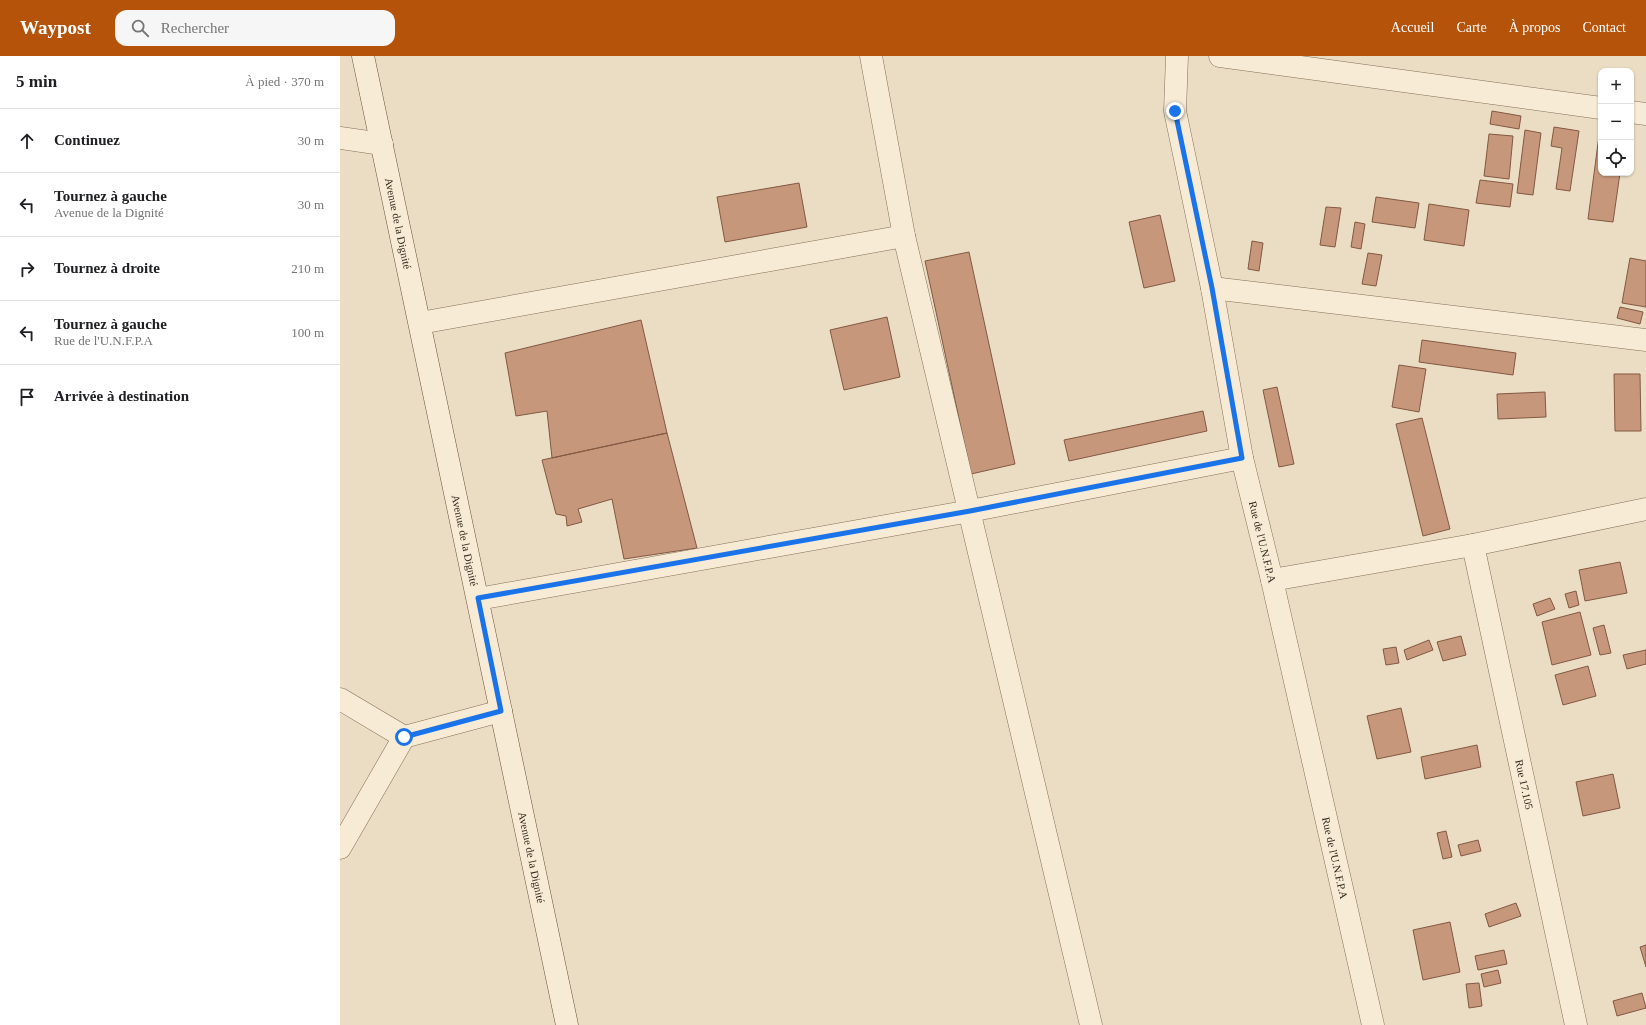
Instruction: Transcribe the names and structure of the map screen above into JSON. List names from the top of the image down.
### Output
{
  "streets": {
    "street": ["Avenue de la Dignité", "Rue de l'U.N.F.P.A", "Rue 17.105"]
  },
  "page": {
    "header": "Waypost",
    "search": "Rechercher",
    "nav": [
      "Accueil",
      "Carte",
      "À propos",
      "Contact"
    ],
    "heading": ["5 min", "À pied · 370 m"],
    "map_buttons": ["+", "−"],
    "list": [
      ["Continuez", "30 m"],
      ["Tournez à gauche", "Avenue de la Dignité", "30 m"],
      ["Tournez à droite", "210 m"],
      ["Tournez à gauche", "Rue de l'U.N.F.P.A", "100 m"],
      "Arrivée à destination"
    ]
  }
}
